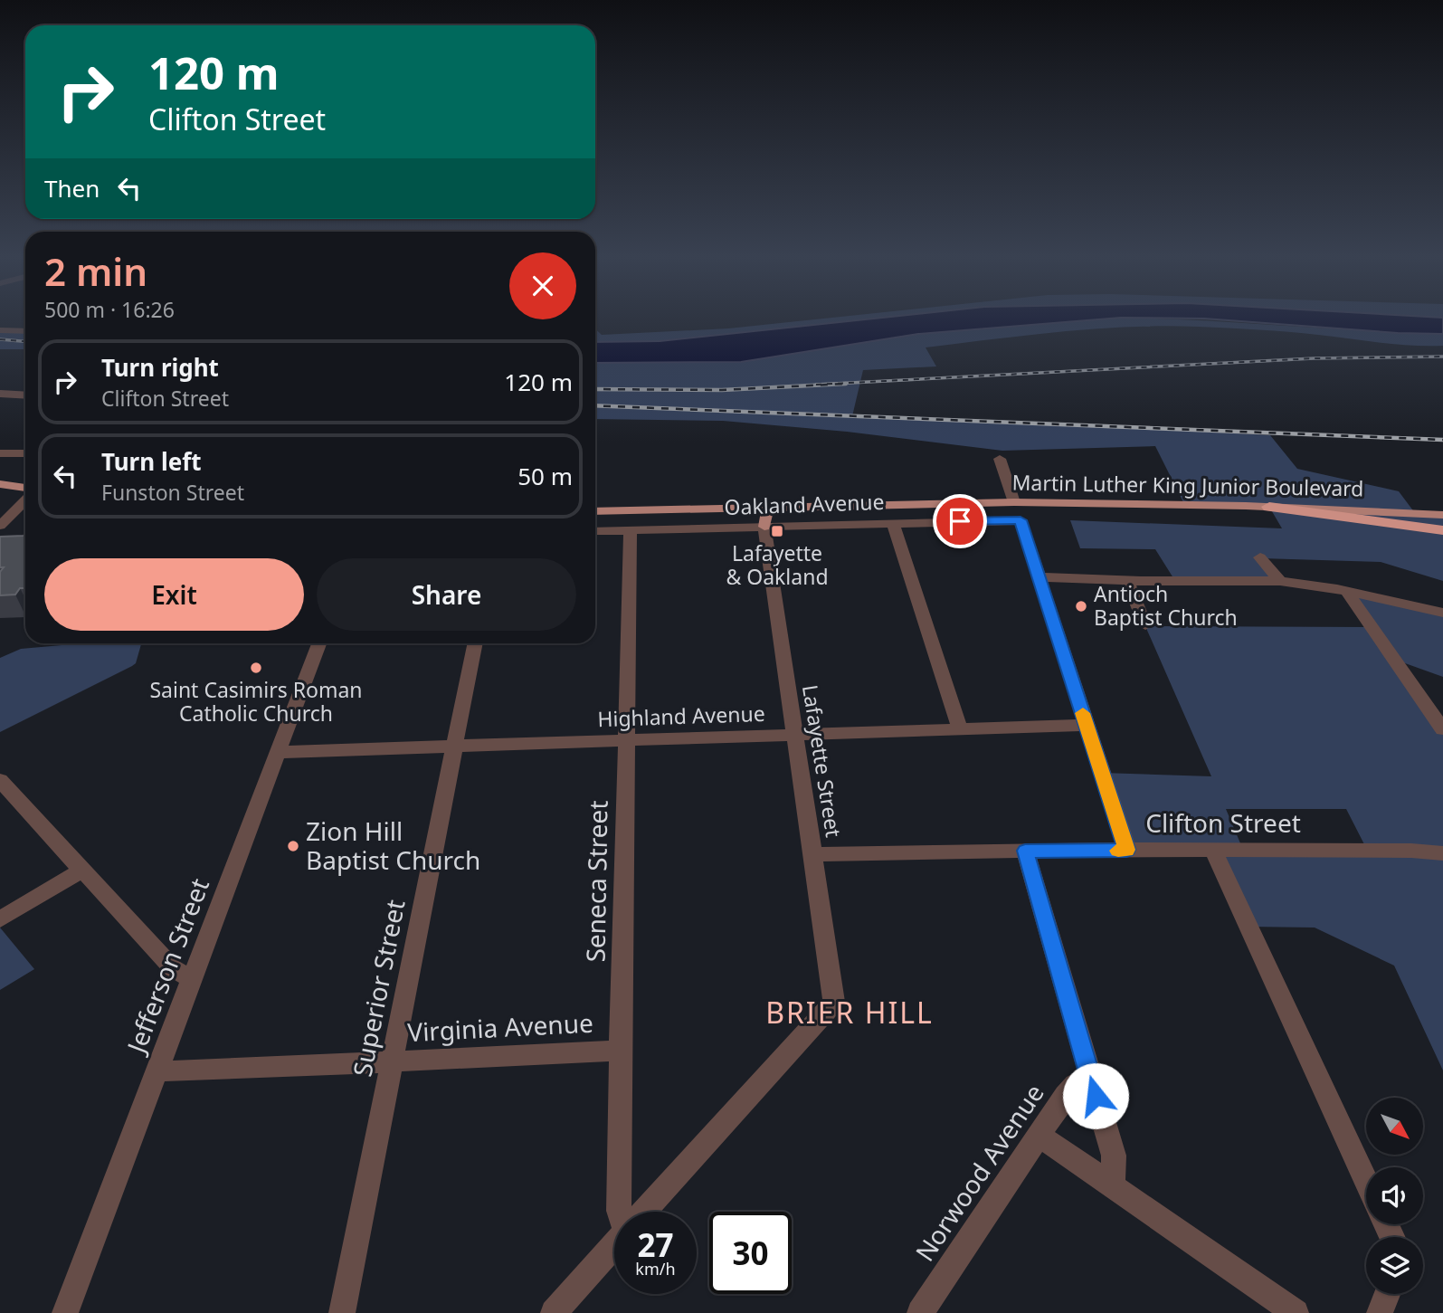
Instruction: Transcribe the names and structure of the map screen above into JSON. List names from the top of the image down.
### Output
{
  "streets": {
    "main road": ["Martin Luther King Junior Boulevard"],
    "street": [
      "Oakland Avenue",
      "Highland Avenue",
      "Lafayette Street",
      "Clifton Street",
      "Seneca Street",
      "Jefferson Street",
      "Superior Street",
      "Virginia Avenue",
      "Norwood Avenue"
    ]
  },
  "crossings": [
    ["Oakland Avenue", "Lafayette Street"],
    ["Oakland Avenue", "Seneca Street"],
    ["Highland Avenue", "Lafayette Street"],
    ["Highland Avenue", "Seneca Street"],
    ["Highland Avenue", "Jefferson Street"],
    ["Highland Avenue", "Superior Street"],
    ["Lafayette Street", "Clifton Street"],
    ["Seneca Street", "Virginia Avenue"],
    ["Jefferson Street", "Virginia Avenue"],
    ["Superior Street", "Virginia Avenue"]
  ],
  "districts": ["BRIER HILL"],
  "places": {
    "transit": ["Lafayette & Oakland"],
    "other": ["Antioch Baptist Church", "Saint Casimirs Roman Catholic Church", "Zion Hill Baptist Church"]
  },
  "north": "bottom right",
  "page": {
    "turn": ["120 m", "Clifton Street"],
    "then": "Then",
    "heading": ["2 min", "500 m · 16:26"],
    "list": [
      {
        "name": "Turn right",
        "note": "Clifton Street",
        "value": "120 m"
      },
      {
        "name": "Turn left",
        "note": "Funston Street",
        "value": "50 m"
      }
    ],
    "buttons": ["Exit", "Share"],
    "speed": "27 km/h",
    "limit": "30"
  }
}
